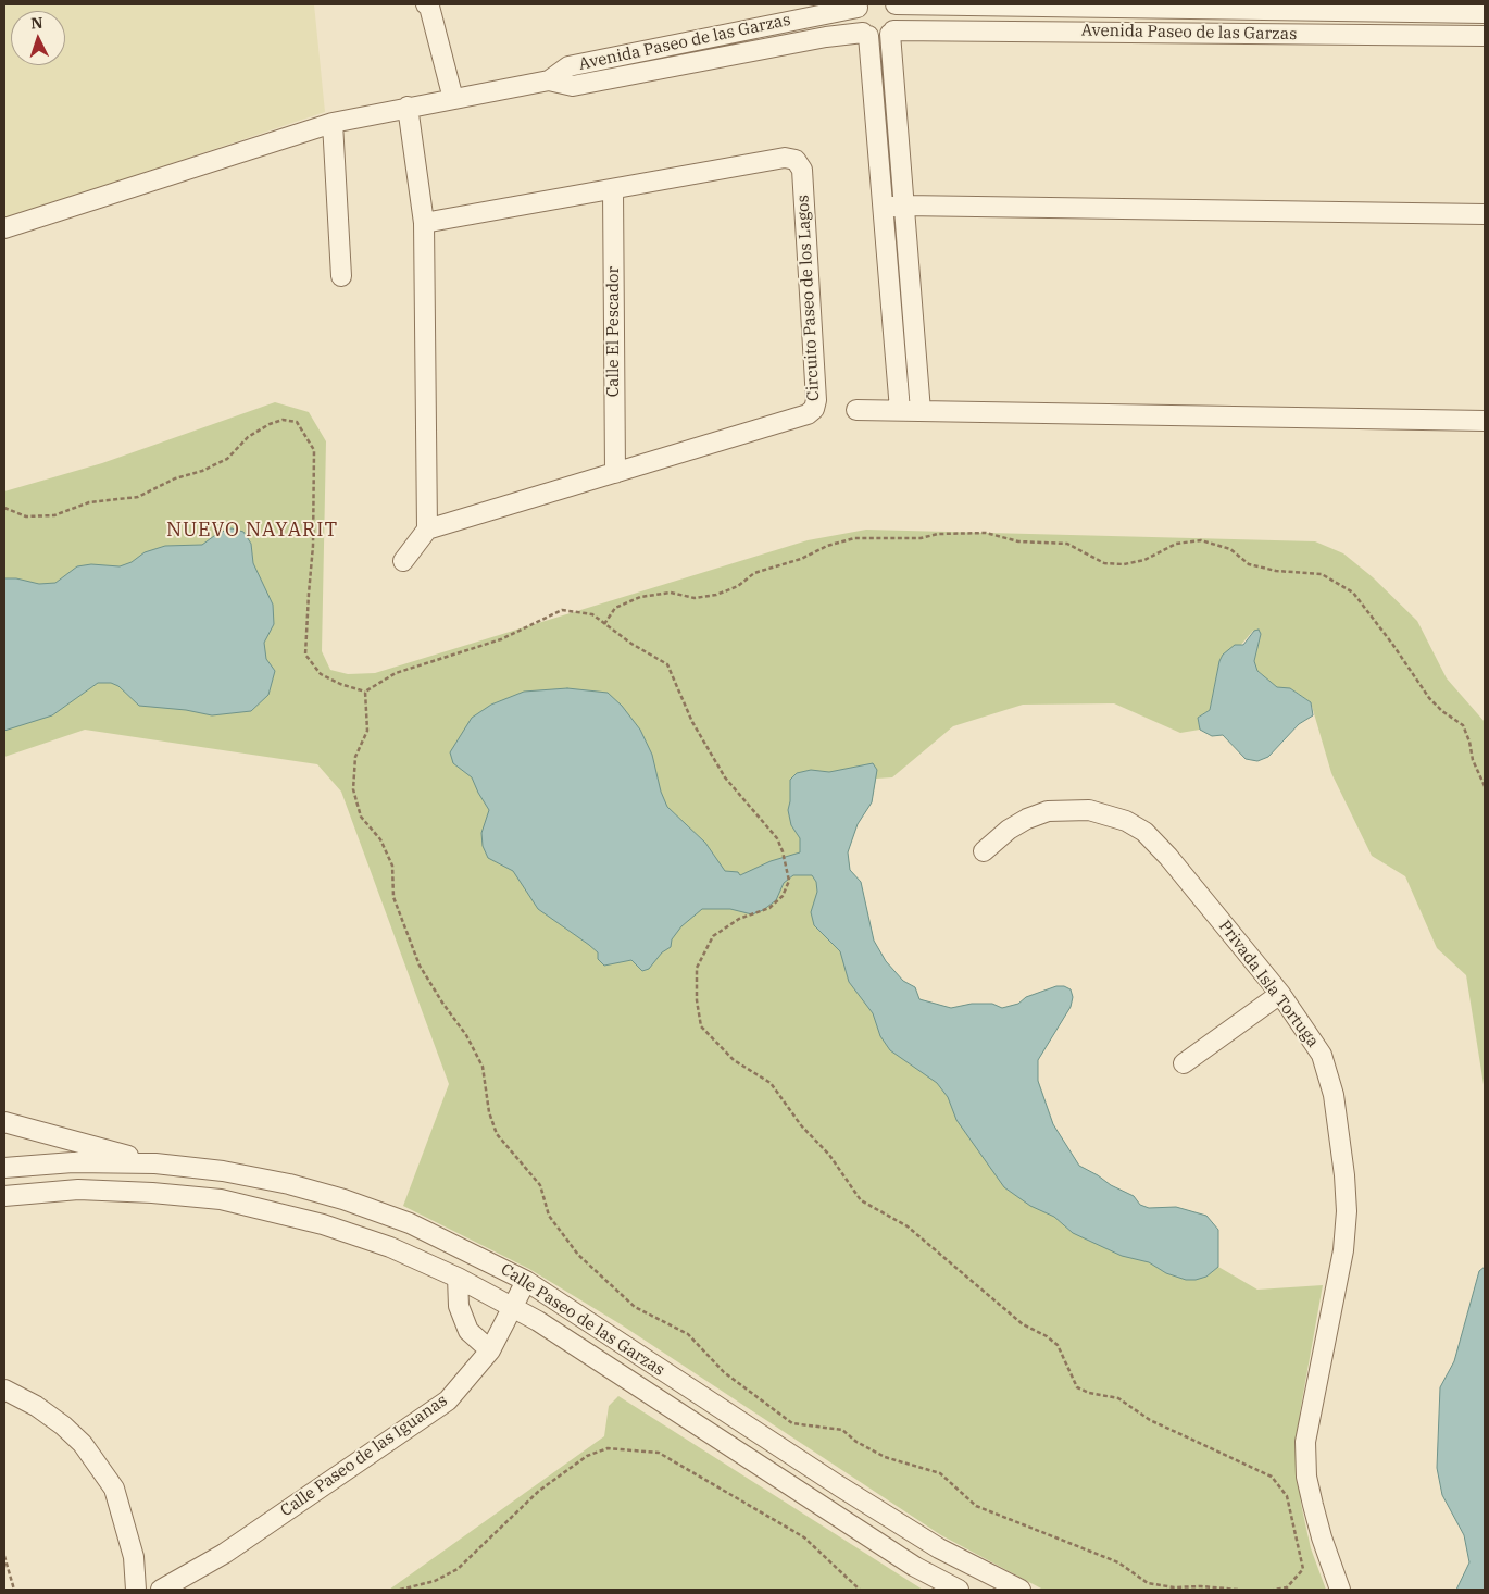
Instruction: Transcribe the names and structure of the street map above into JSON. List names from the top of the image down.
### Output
{
  "streets": {
    "street": [
      "Avenida Paseo de las Garzas",
      "Circuito Paseo de los Lagos",
      "Calle El Pescador",
      "Privada Isla Tortuga",
      "Calle Paseo de las Garzas",
      "Calle Paseo de las Iguanas"
    ]
  },
  "crossings": [
    ["Circuito Paseo de los Lagos", "Calle El Pescador"],
    ["Calle Paseo de las Garzas", "Calle Paseo de las Iguanas"]
  ],
  "districts": ["NUEVO NAYARIT"],
  "north": "top"
}
